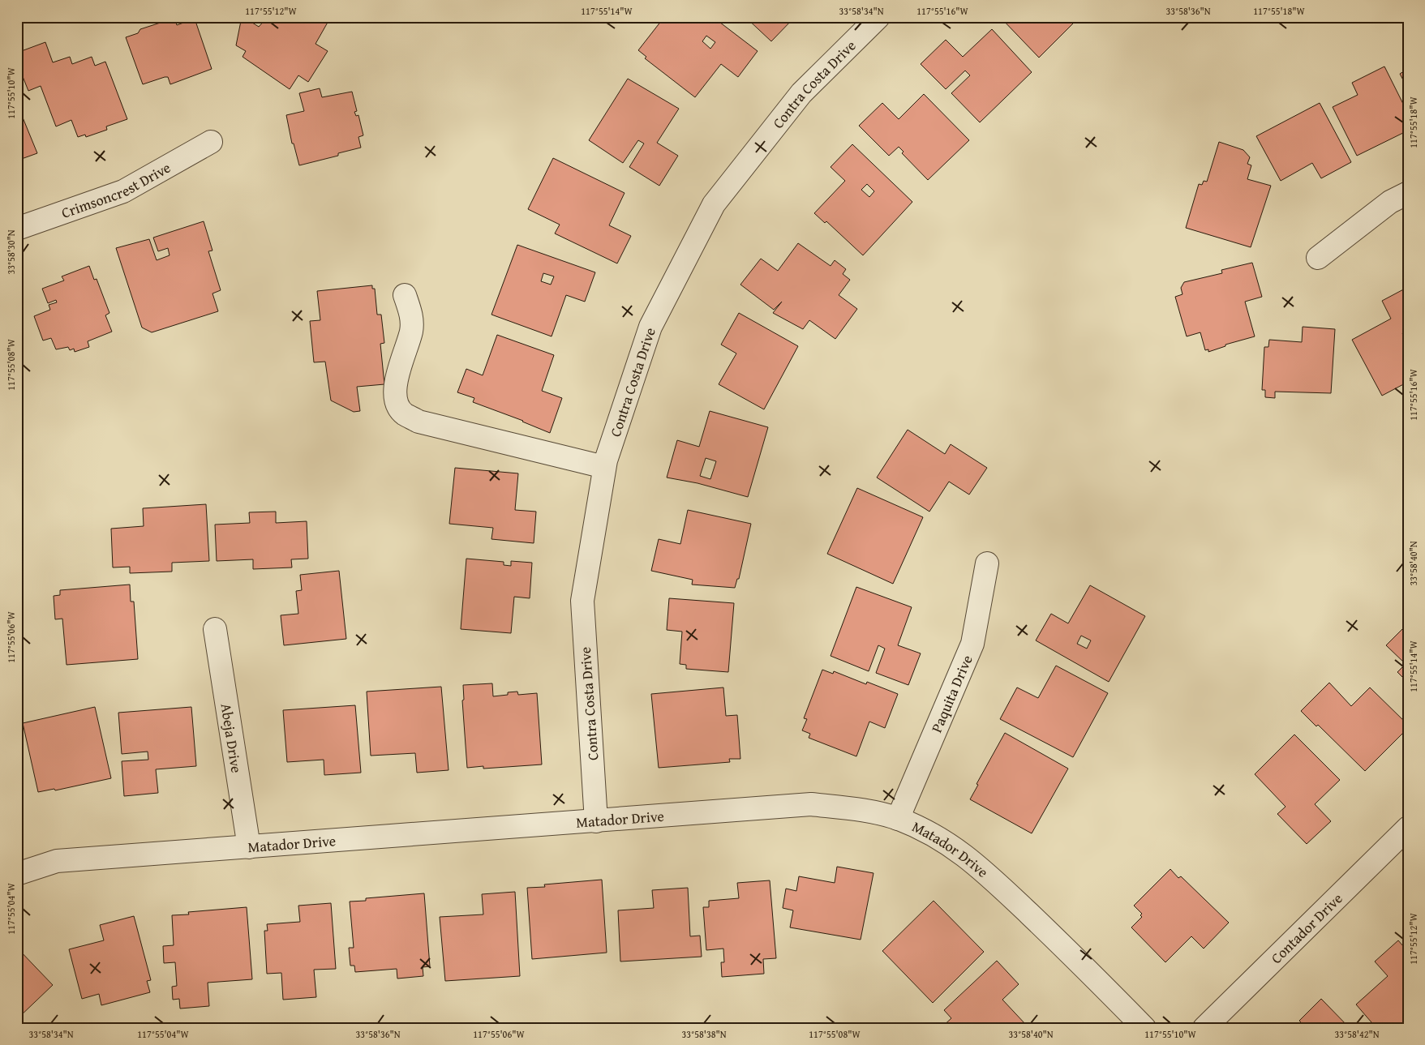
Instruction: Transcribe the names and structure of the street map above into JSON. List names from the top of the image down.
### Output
{
  "streets": {
    "street": [
      "Contra Costa Drive",
      "Crimsoncrest Drive",
      "Paquita Drive",
      "Abeja Drive",
      "Matador Drive",
      "Contador Drive"
    ]
  },
  "crossings": [
    ["Contra Costa Drive", "Matador Drive"],
    ["Paquita Drive", "Matador Drive"],
    ["Abeja Drive", "Matador Drive"]
  ],
  "coordinates": [
    "117°55'12\"W",
    "117°55'14\"W",
    "33°58'34\"N",
    "117°55'16\"W",
    "33°58'36\"N",
    "117°55'18\"W",
    "117°55'10\"W",
    "33°58'30\"N",
    "117°55'08\"W",
    "33°58'40\"N",
    "117°55'06\"W",
    "117°55'04\"W",
    "33°58'38\"N",
    "33°58'42\"N"
  ]
}
